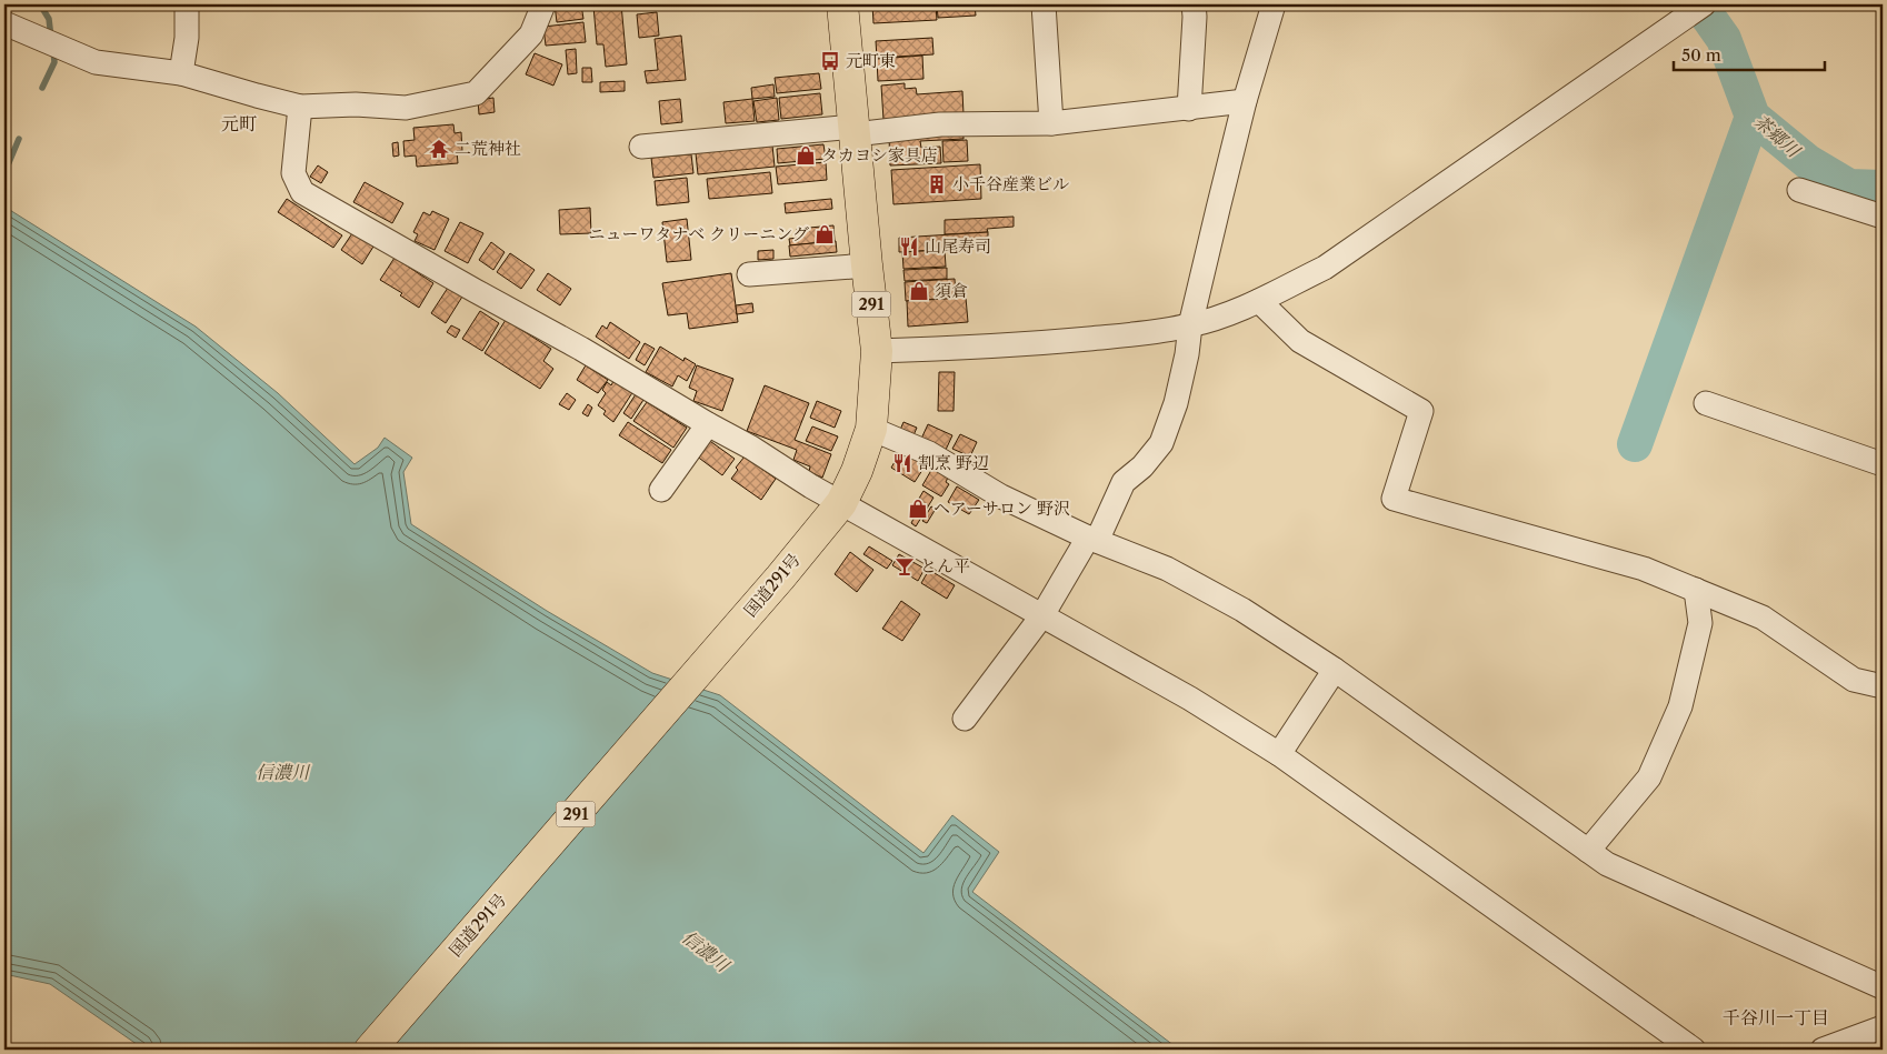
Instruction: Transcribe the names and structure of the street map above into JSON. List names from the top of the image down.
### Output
{
  "streets": {
    "highway": ["291", "国道291号"]
  },
  "districts": ["元町", "千谷川一丁目"],
  "water": ["茶郷川", "信濃川"],
  "places": {
    "bus stop": ["元町東"],
    "temple": ["二荒神社"],
    "shop": [
      "タカヨシ家具店",
      "ニューワタナベ クリーニング",
      "須倉",
      "ヘアーサロン 野沢"
    ],
    "building": ["小千谷産業ビル"],
    "restaurant": ["山尾寿司", "割烹 野辺"],
    "bar": ["とん平"]
  },
  "scale_bar": "50 m"
}
